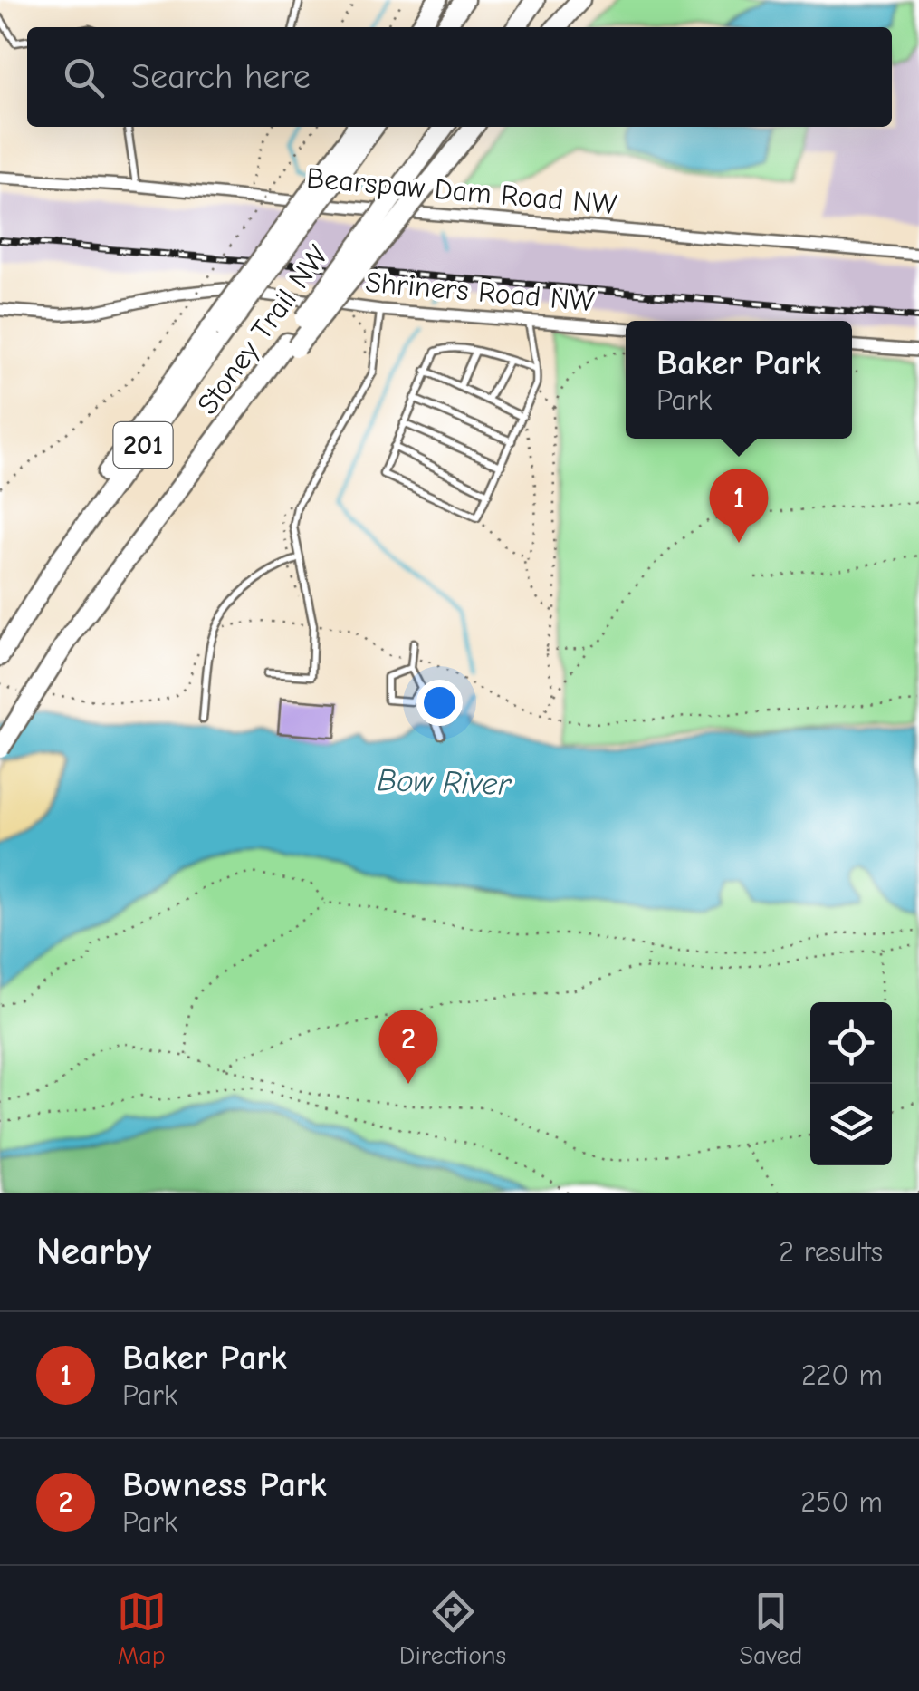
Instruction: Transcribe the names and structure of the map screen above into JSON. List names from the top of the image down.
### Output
{
  "streets": {
    "highway": ["Stoney Trail NW", "201"],
    "street": ["Bearspaw Dam Road NW", "Shriners Road NW"]
  },
  "water": ["Bow River"],
  "page": {
    "search": "Search here",
    "popup": ["Baker Park", "Park"],
    "pins": ["1", "2"],
    "heading": ["Nearby", "2 results"],
    "list": [
      {
        "mark": "1",
        "name": "Baker Park",
        "note": "Park",
        "value": "220 m"
      },
      {
        "mark": "2",
        "name": "Bowness Park",
        "note": "Park",
        "value": "250 m"
      }
    ],
    "nav": ["Map", "Directions", "Saved"]
  }
}
